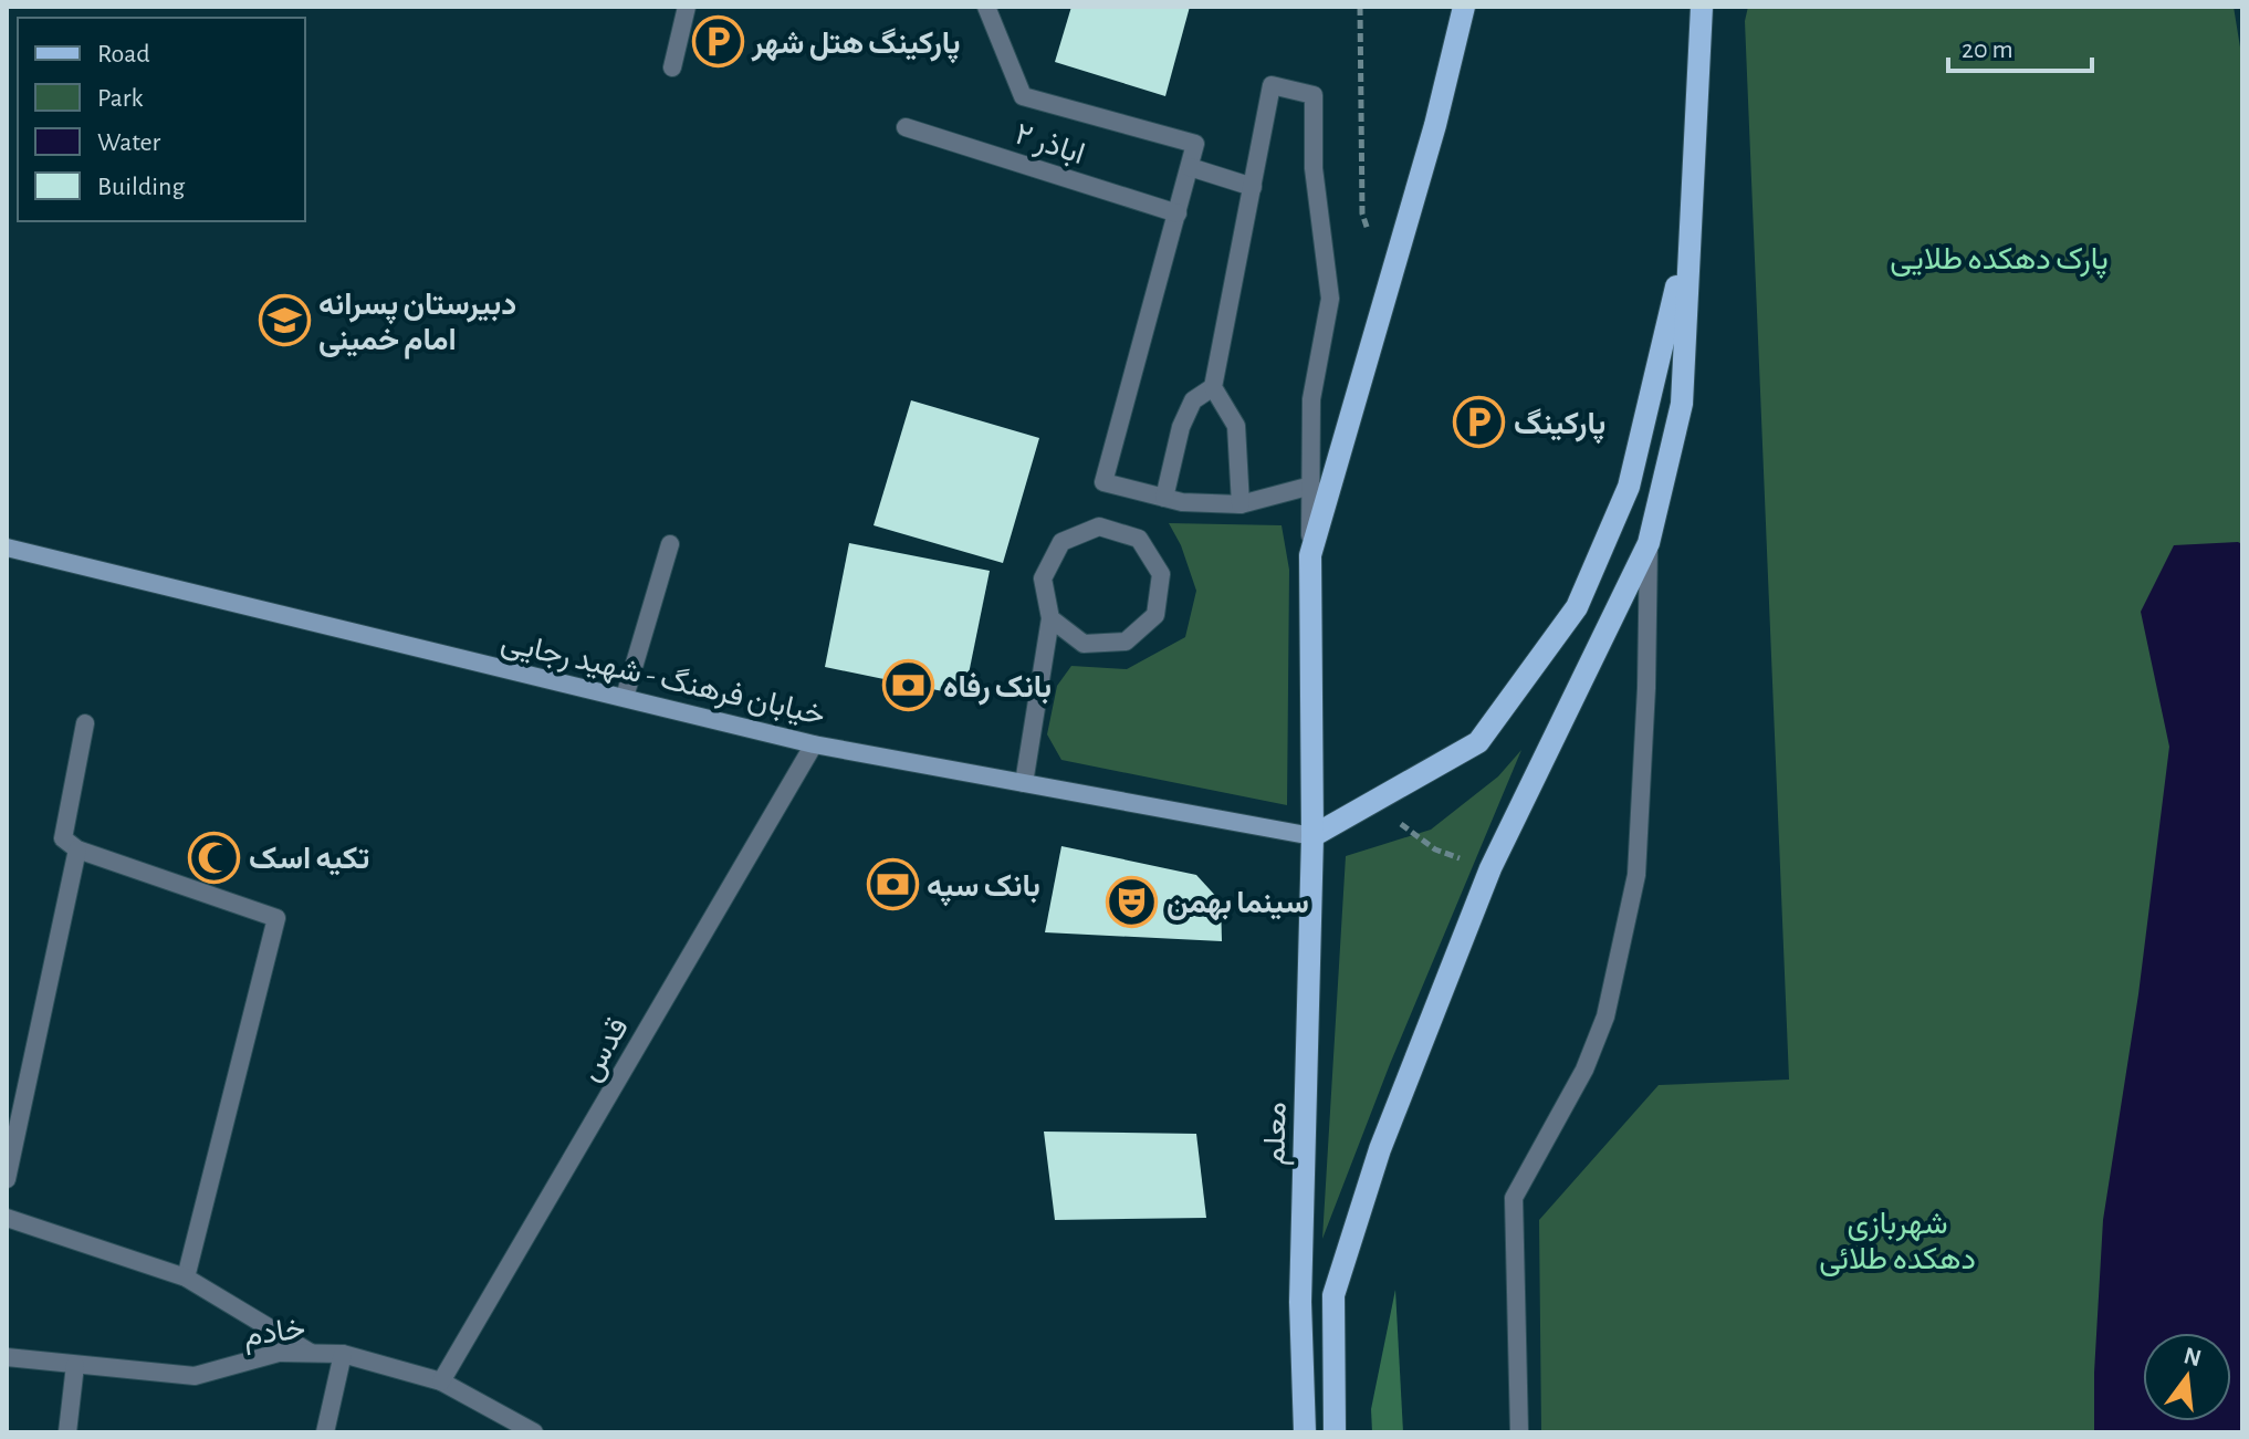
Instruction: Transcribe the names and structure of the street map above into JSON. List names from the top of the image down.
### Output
{
  "streets": {
    "main road": ["خیابان فرهنگ - شهید رجایی", "معلم"],
    "street": ["اباذر ۲", "قدس", "خادم"]
  },
  "crossings": [
    ["خیابان فرهنگ - شهید رجایی", "قدس"],
    ["خیابان فرهنگ - شهید رجایی", "معلم"],
    ["قدس", "خادم"]
  ],
  "parks": ["پارک دهکده طلایی", "شهربازی دهکده طلائی"],
  "places": {
    "parking": ["پارکینگ هتل شهر", "پارکینگ"],
    "school or university": ["دبیرستان پسرانه امام خمینی"],
    "bank": ["بانک رفاه", "بانک سپه"],
    "mosque": ["تکیه اسک"],
    "theatre": ["سینما بهمن"]
  },
  "legend": [
    "Road",
    "Park",
    "Water",
    "Building"
  ],
  "scale_bar": "20 m",
  "north": "top"
}
